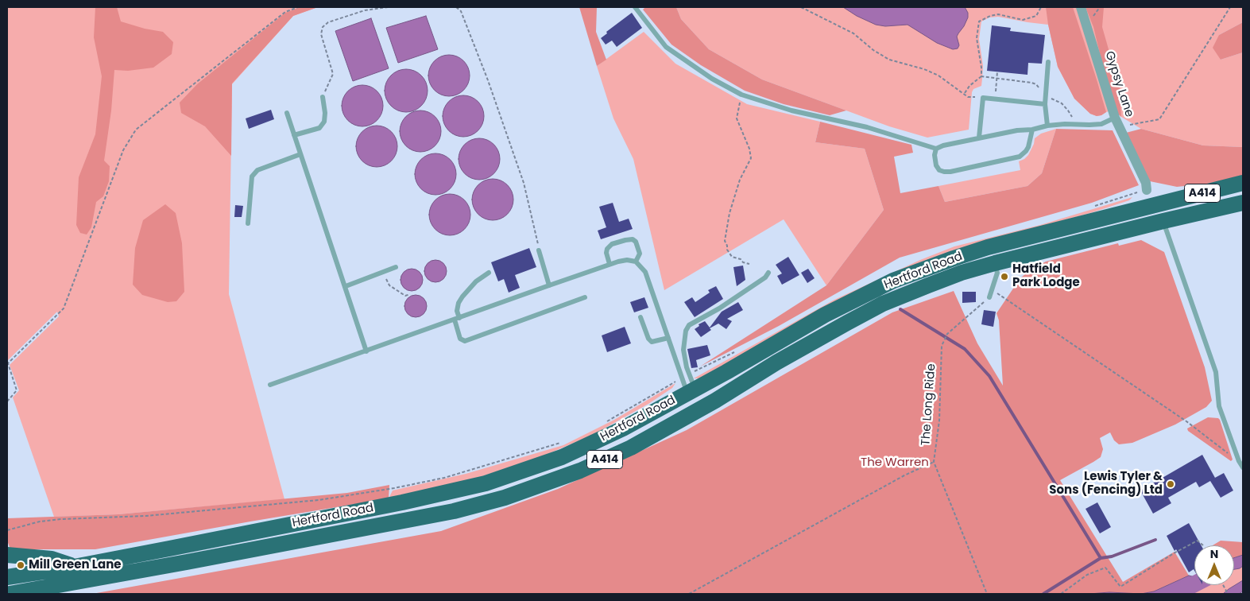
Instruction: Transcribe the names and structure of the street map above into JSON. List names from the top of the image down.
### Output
{
  "streets": {
    "highway": ["A414", "Hertford Road"],
    "street": ["Gypsy Lane"],
    "path": ["The Long Ride"]
  },
  "parks": ["The Warren"],
  "places": ["Hatfield Park Lodge", "Lewis Tyler & Sons (Fencing) Ltd", "Mill Green Lane"],
  "north": "top"
}
